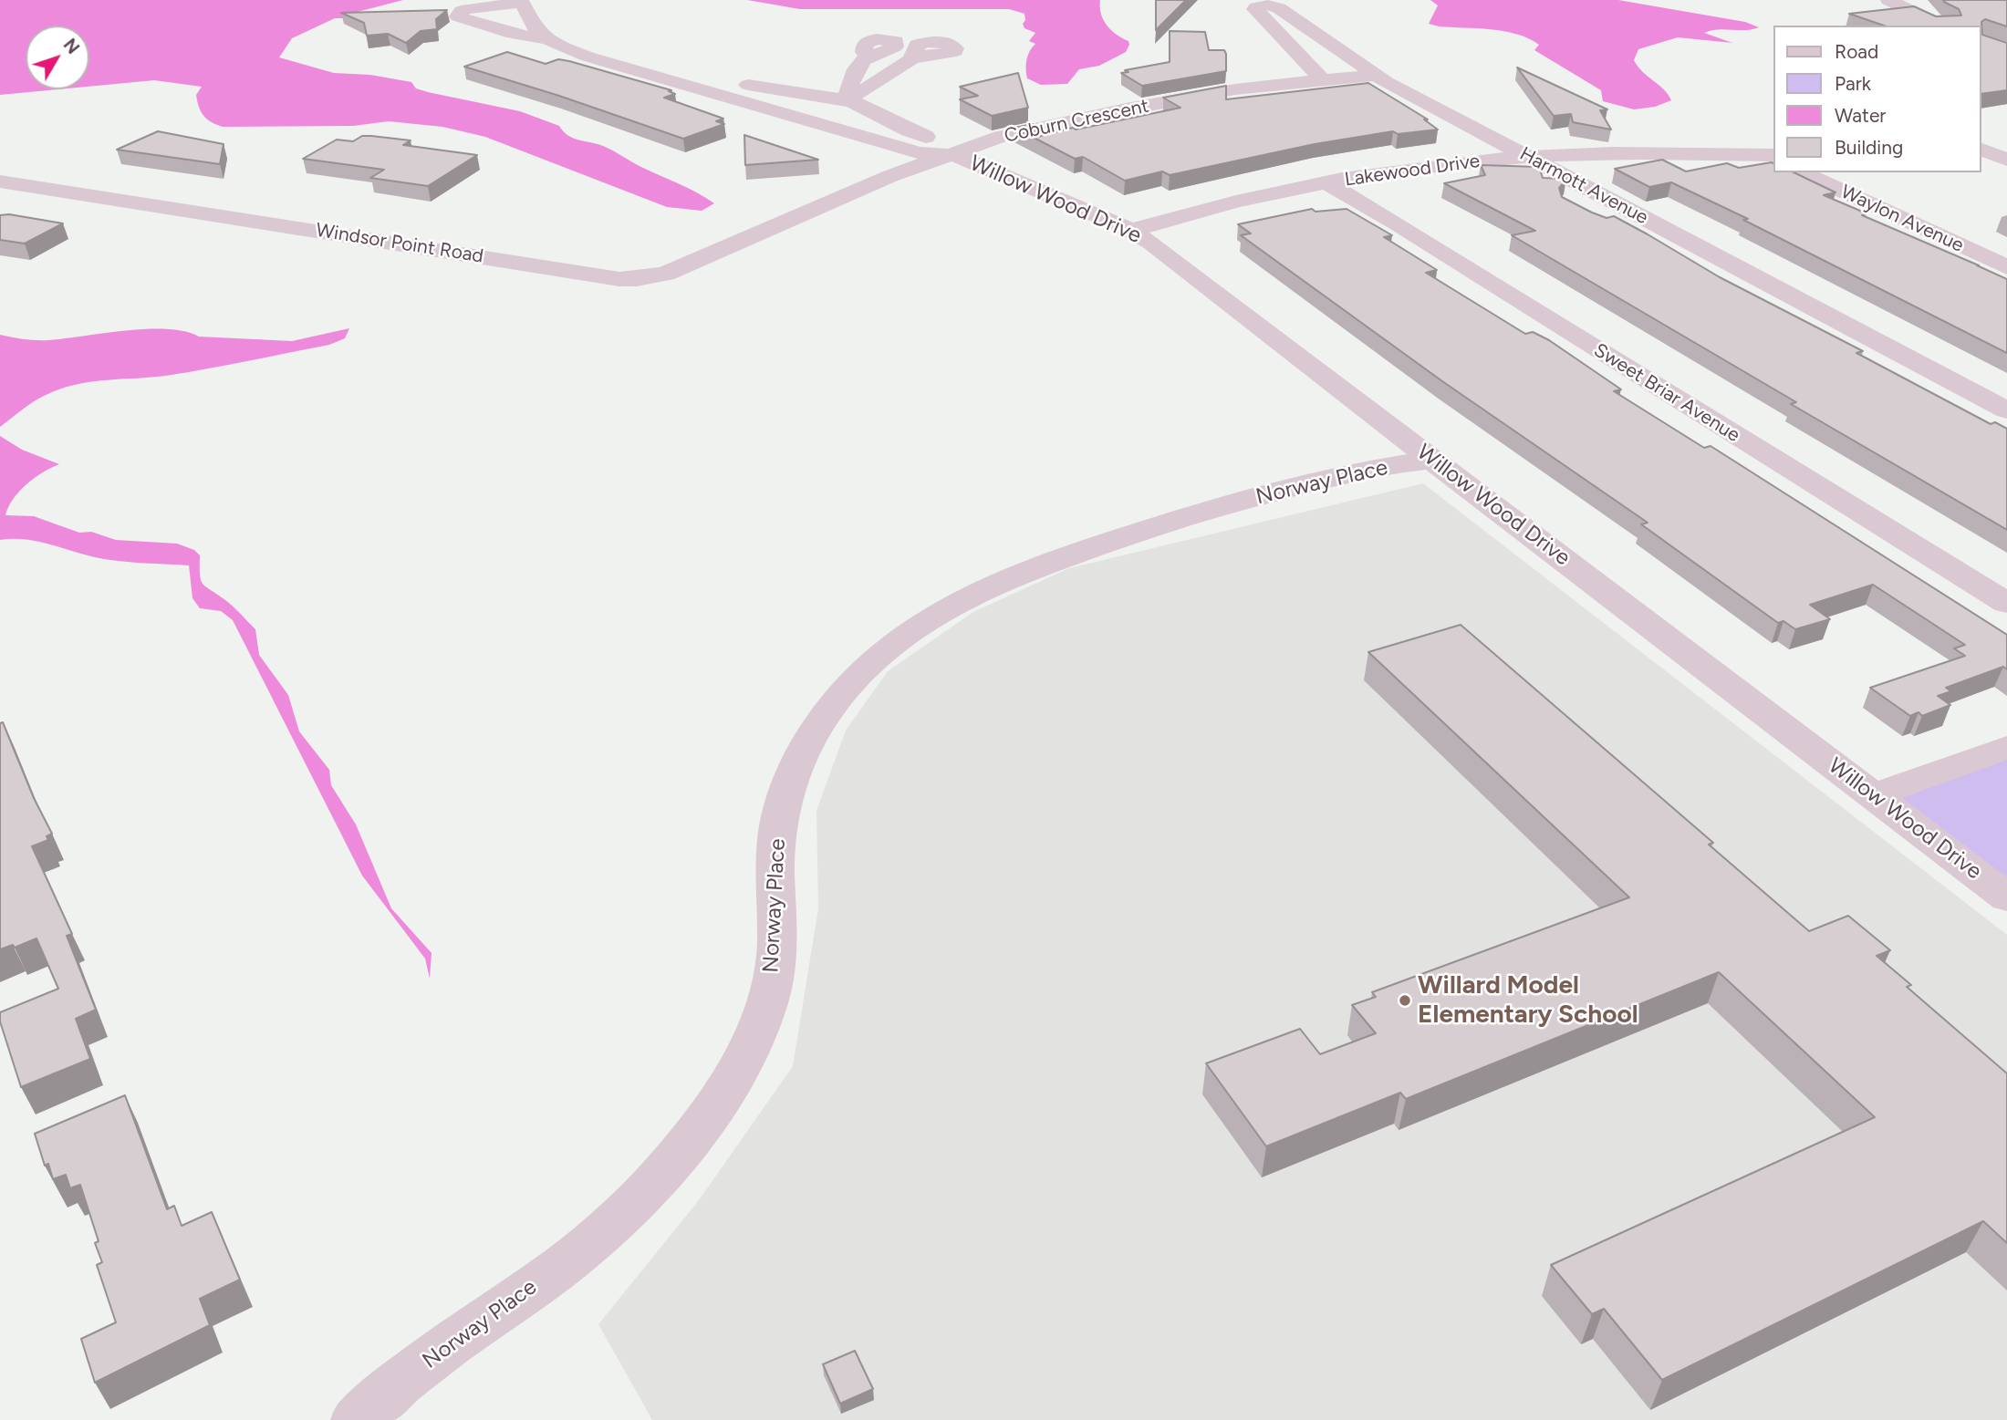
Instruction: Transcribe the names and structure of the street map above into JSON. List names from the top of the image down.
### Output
{
  "streets": {
    "street": [
      "Coburn Crescent",
      "Lakewood Drive",
      "Harmott Avenue",
      "Willow Wood Drive",
      "Waylon Avenue",
      "Windsor Point Road",
      "Sweet Briar Avenue",
      "Norway Place"
    ]
  },
  "crossings": [
    ["Coburn Crescent", "Harmott Avenue"],
    ["Coburn Crescent", "Willow Wood Drive"],
    ["Coburn Crescent", "Windsor Point Road"],
    ["Lakewood Drive", "Harmott Avenue"],
    ["Lakewood Drive", "Willow Wood Drive"],
    ["Lakewood Drive", "Sweet Briar Avenue"],
    ["Willow Wood Drive", "Norway Place"]
  ],
  "places": ["Willard Model Elementary School"],
  "legend": [
    "Road",
    "Park",
    "Water",
    "Building"
  ],
  "north": "top right"
}
